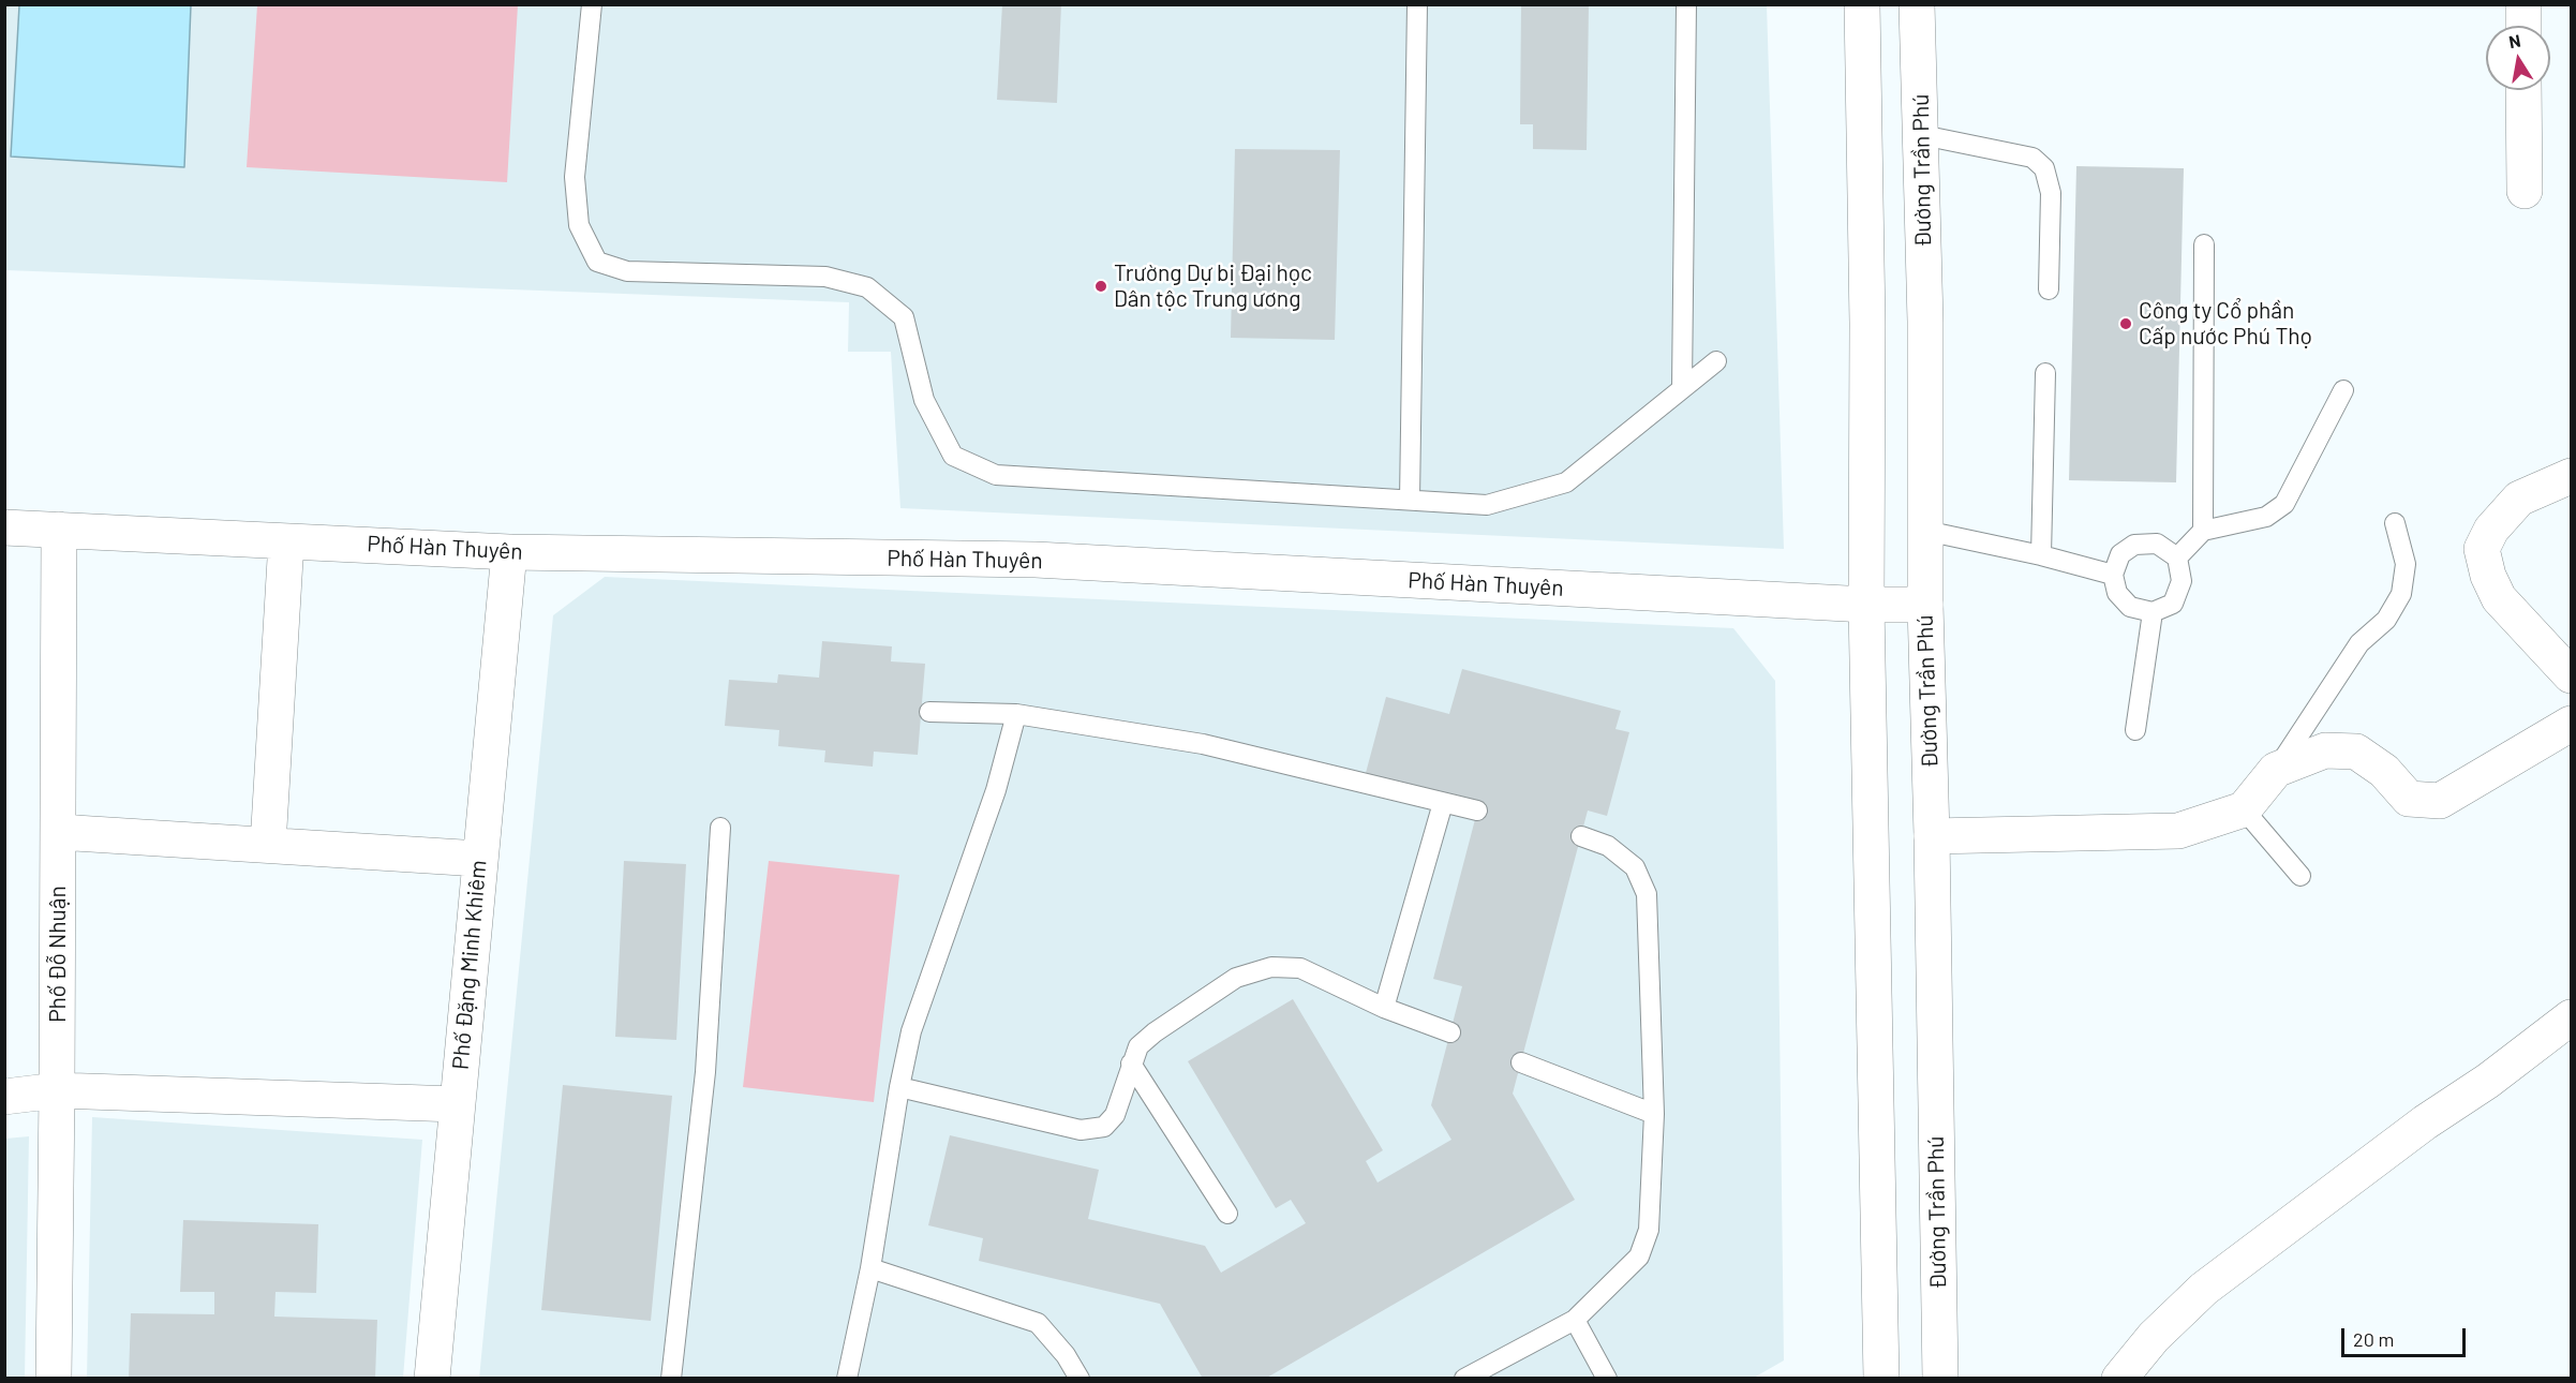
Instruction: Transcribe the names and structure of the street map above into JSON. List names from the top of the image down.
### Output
{
  "streets": {
    "street": [
      "Đường Trần Phú",
      "Phố Hàn Thuyên",
      "Phố Đỗ Nhuận",
      "Phố Đặng Minh Khiêm"
    ]
  },
  "crossings": [
    ["Đường Trần Phú", "Phố Hàn Thuyên"],
    ["Phố Hàn Thuyên", "Phố Đỗ Nhuận"],
    ["Phố Hàn Thuyên", "Phố Đặng Minh Khiêm"]
  ],
  "places": ["Trường Dự bị Đại học Dân tộc Trung ương", "Công ty Cổ phần Cấp nước Phú Thọ"],
  "scale_bar": "20 m",
  "north": "top"
}
